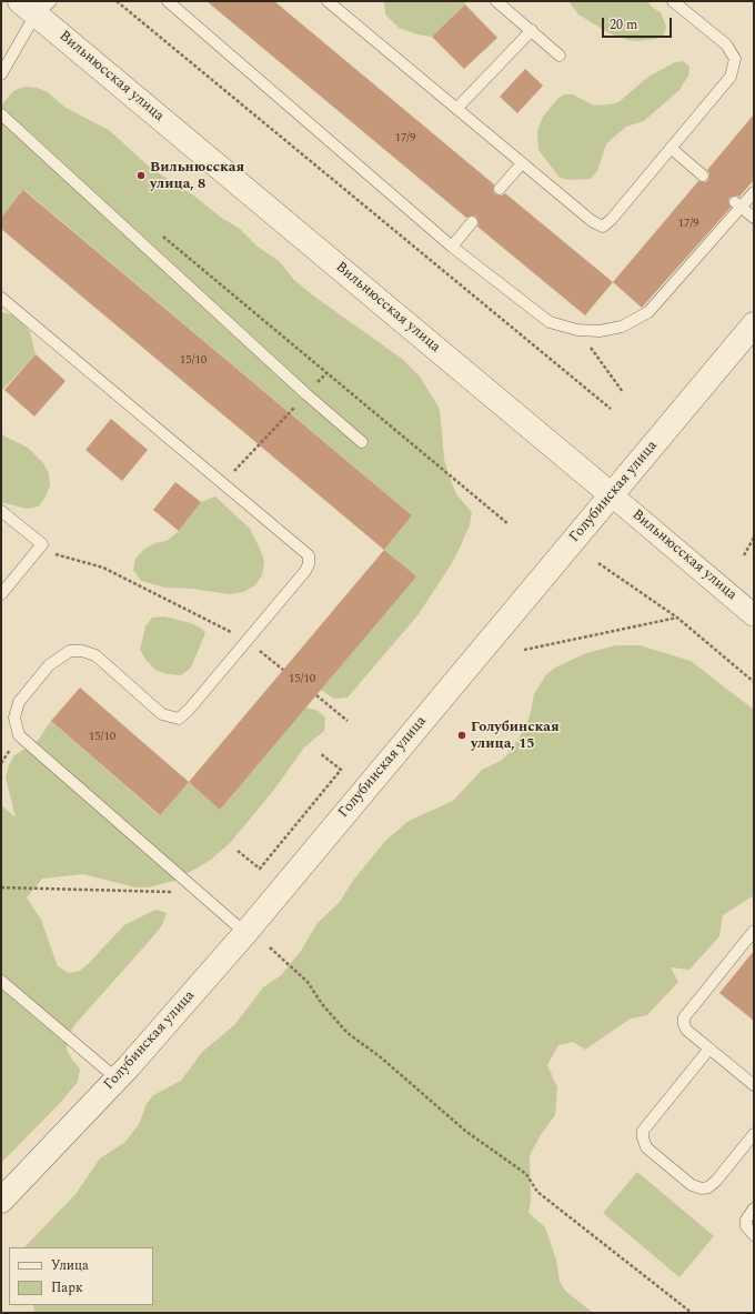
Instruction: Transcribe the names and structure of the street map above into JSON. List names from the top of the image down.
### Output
{
  "streets": {
    "street": ["Вильнюсская улица", "Голубинская улица"]
  },
  "crossings": [
    ["Вильнюсская улица", "Голубинская улица"]
  ],
  "places": ["Вильнюсская улица, 8", "Голубинская улица, 15"],
  "house_numbers": [
    "17/9",
    "17/9",
    "15/10",
    "15/10",
    "15/10"
  ],
  "legend": ["Улица", "Парк"],
  "scale_bar": "20 m"
}
